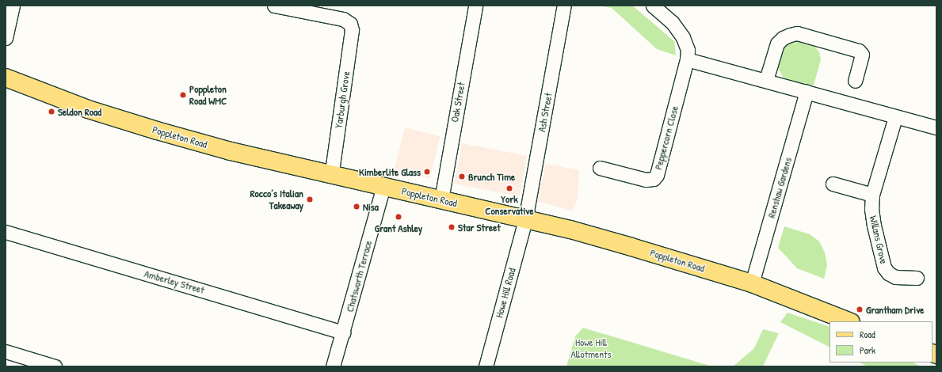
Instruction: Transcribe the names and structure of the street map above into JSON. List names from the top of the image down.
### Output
{
  "streets": {
    "main road": ["Poppleton Road"],
    "street": [
      "Yarburgh Grove",
      "Oak Street",
      "Ash Street",
      "Peppercorn Close",
      "Renshaw Gardens",
      "Willans Grove",
      "Chatsworth Terrace",
      "Amberley Street",
      "Howe Hill Road"
    ]
  },
  "crossings": [
    ["Yarburgh Grove", "Poppleton Road"],
    ["Oak Street", "Poppleton Road"],
    ["Ash Street", "Poppleton Road"],
    ["Ash Street", "Howe Hill Road"],
    ["Poppleton Road", "Renshaw Gardens"],
    ["Poppleton Road", "Chatsworth Terrace"],
    ["Poppleton Road", "Howe Hill Road"],
    ["Chatsworth Terrace", "Amberley Street"]
  ],
  "parks": ["Howe Hill Allotments"],
  "places": [
    "Poppleton Road WMC",
    "Seldon Road",
    "Kimberlite Glass",
    "Brunch Time",
    "York Conservative",
    "Rocco’s Italian Takeaway",
    "Nisa",
    "Grant Ashley",
    "Star Street",
    "Grantham Drive"
  ],
  "legend": ["Road", "Park"]
}
